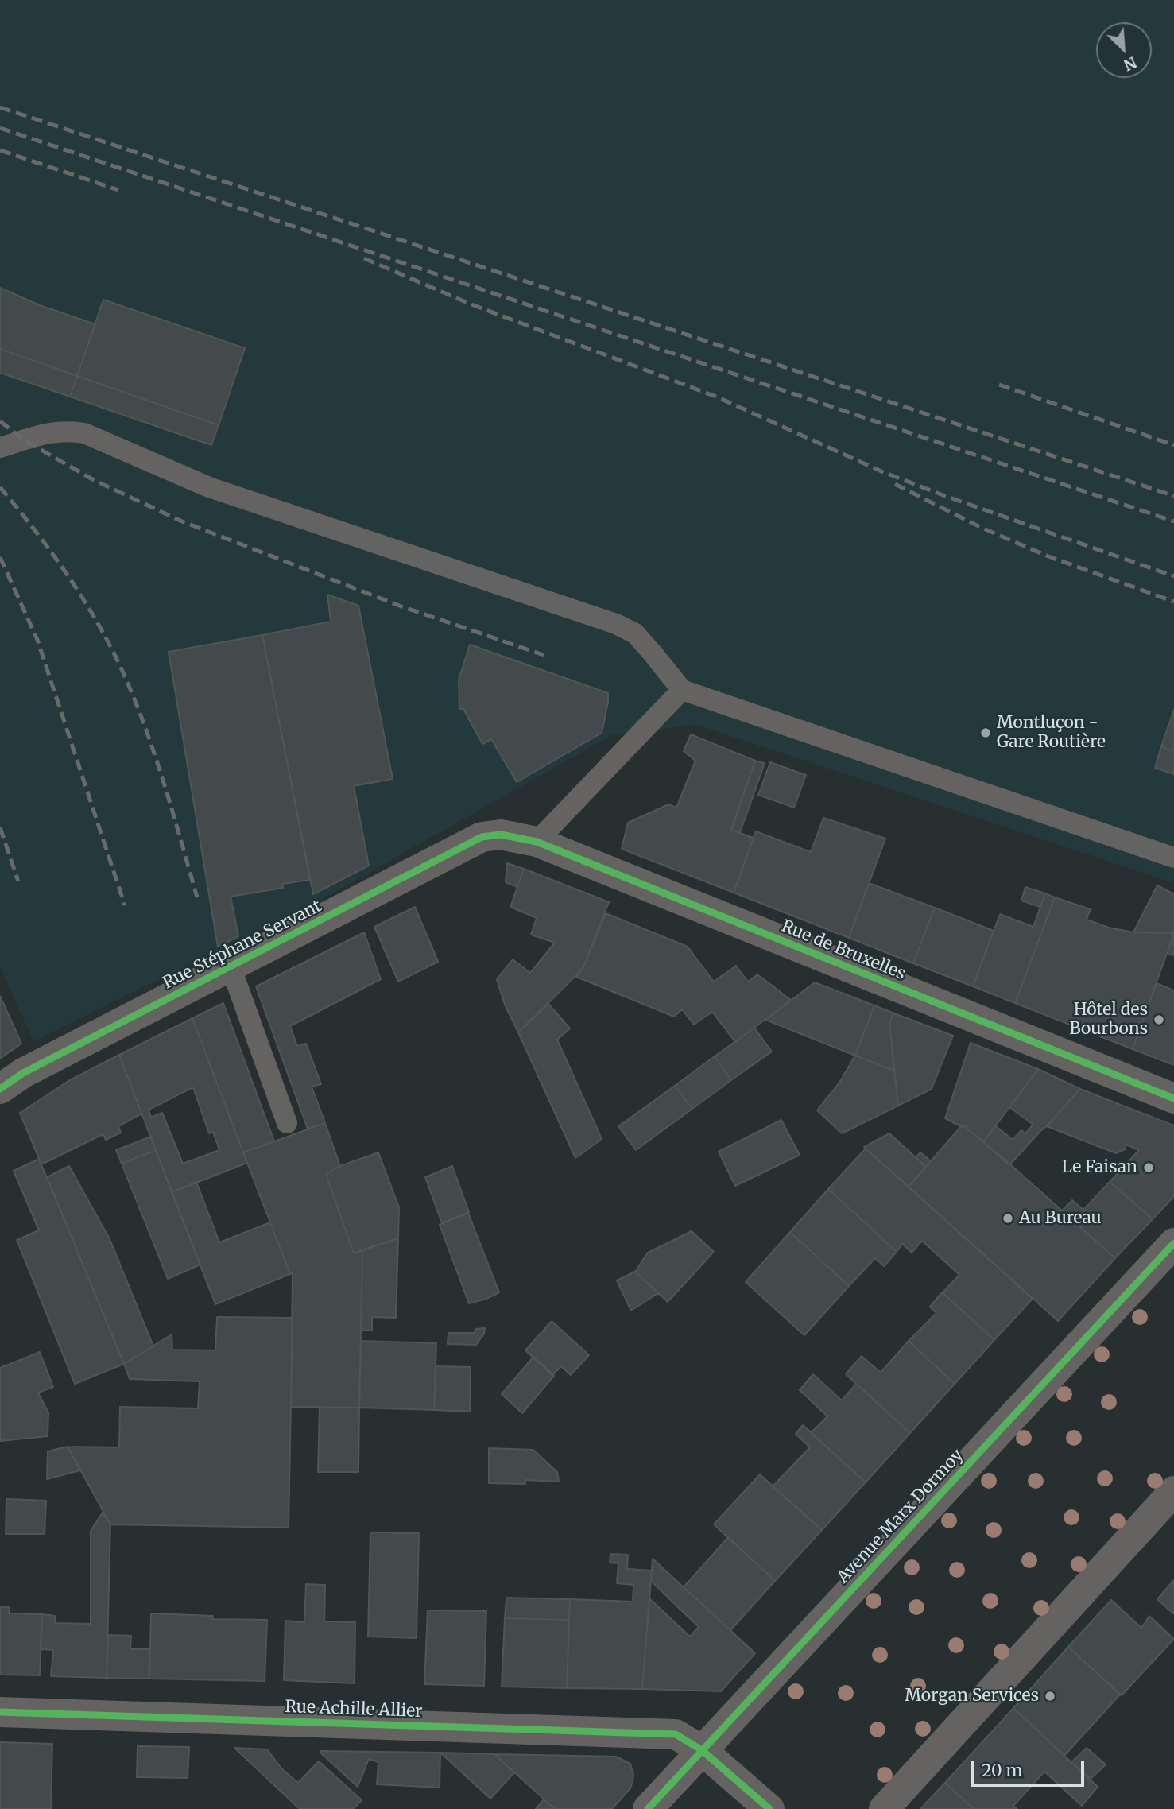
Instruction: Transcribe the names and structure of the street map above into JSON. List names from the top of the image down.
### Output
{
  "streets": {
    "street": [
      "Rue Stéphane Servant",
      "Rue de Bruxelles",
      "Avenue Marx Dormoy",
      "Rue Achille Allier"
    ]
  },
  "crossings": [
    ["Rue Stéphane Servant", "Rue de Bruxelles"],
    ["Avenue Marx Dormoy", "Rue Achille Allier"]
  ],
  "places": [
    "Montluçon - Gare Routière",
    "Hôtel des Bourbons",
    "Le Faisan",
    "Au Bureau",
    "Morgan Services"
  ],
  "scale_bar": "20 m",
  "north": "bottom right"
}
